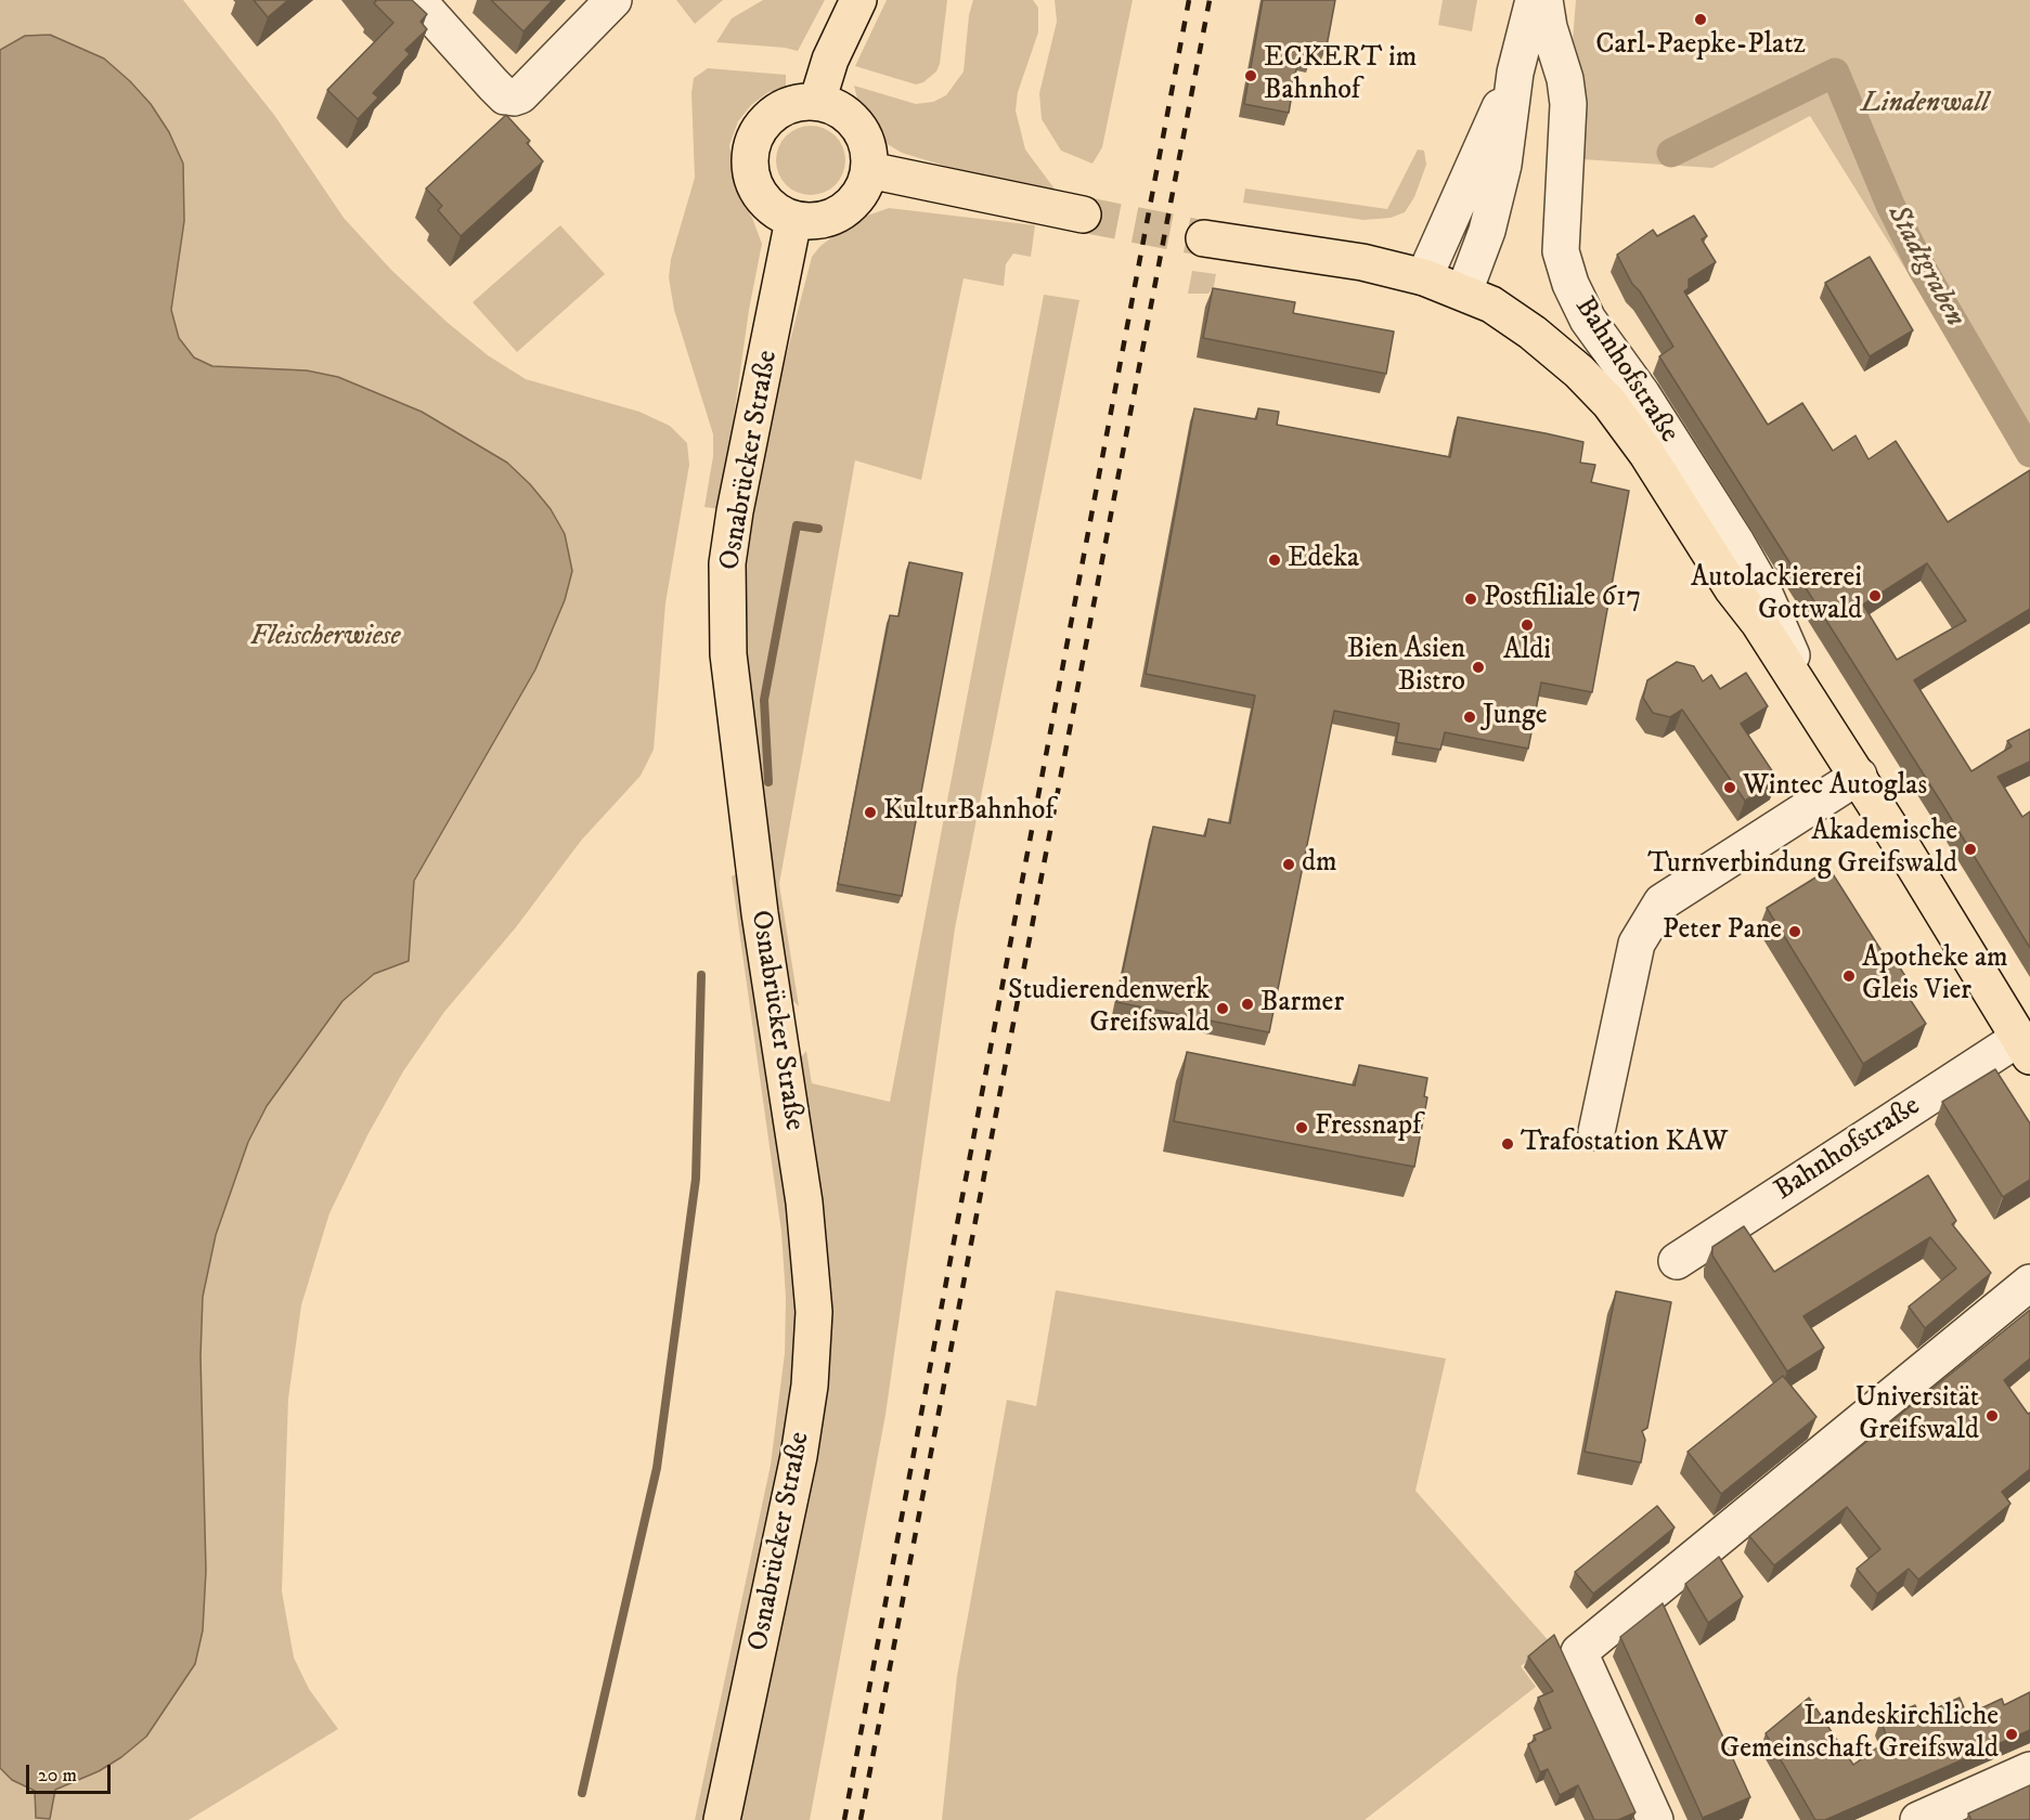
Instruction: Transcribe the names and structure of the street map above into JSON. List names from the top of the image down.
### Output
{
  "streets": {
    "main road": ["Bahnhofstraße", "Osnabrücker Straße"]
  },
  "water": ["Stadtgraben"],
  "parks": ["Lindenwall", "Fleischerwiese"],
  "places": [
    "Carl-Paepke-Platz",
    "ECKERT im Bahnhof",
    "Edeka",
    "Autolackiererei Gottwald",
    "Postfiliale 617",
    "Aldi",
    "Bien Asien Bistro",
    "Junge",
    "Wintec Autoglas",
    "KulturBahnhof",
    "Akademische Turnverbindung Greifswald",
    "dm",
    "Peter Pane",
    "Apotheke am Gleis Vier",
    "Barmer",
    "Studierendenwerk Greifswald",
    "Fressnapf",
    "Trafostation KAW",
    "Universität Greifswald",
    "Landeskirchliche Gemeinschaft Greifswald"
  ],
  "scale_bar": "20 m"
}
